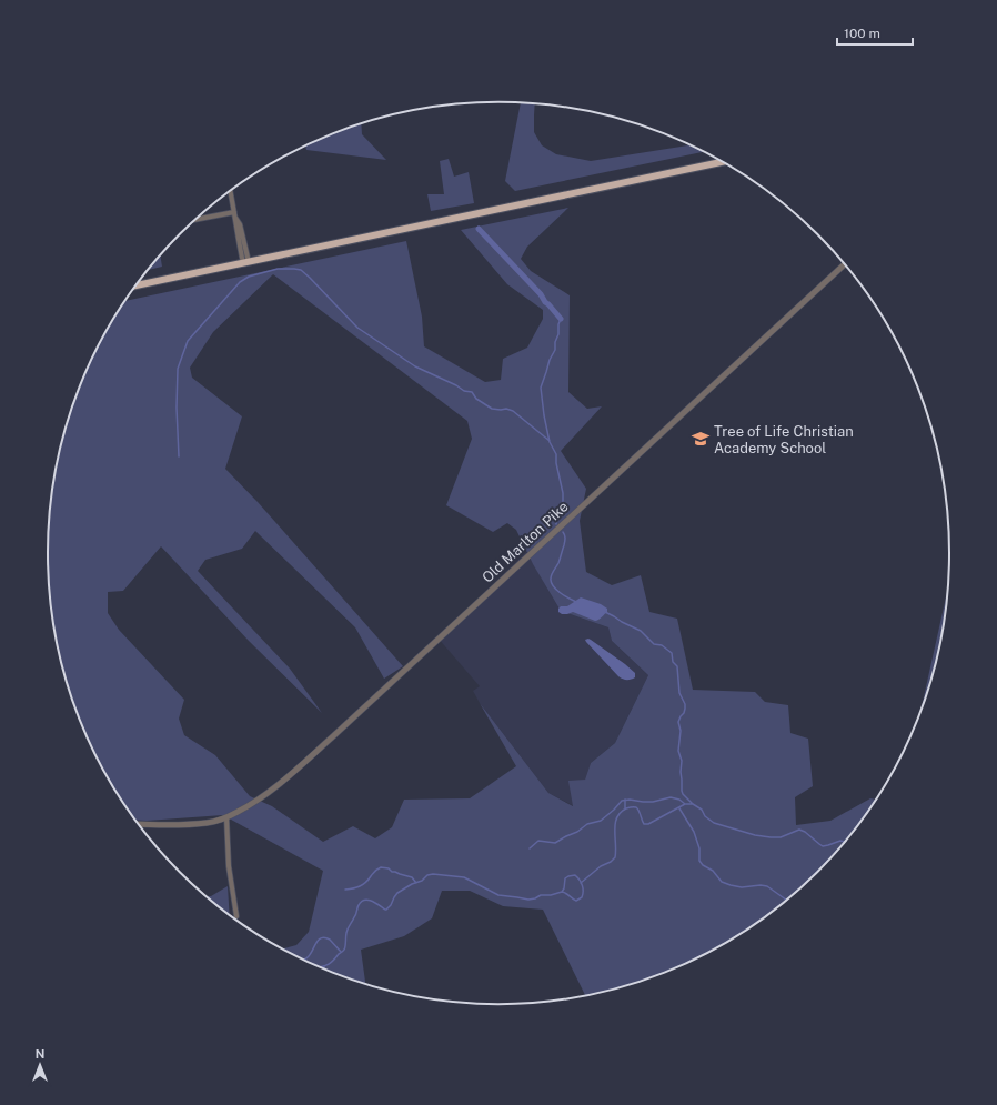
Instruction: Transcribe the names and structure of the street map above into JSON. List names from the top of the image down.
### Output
{
  "streets": {
    "street": ["Old Marlton Pike"]
  },
  "places": {
    "school or university": ["Tree of Life Christian Academy School"]
  },
  "scale_bar": "100 m",
  "north": "top"
}
